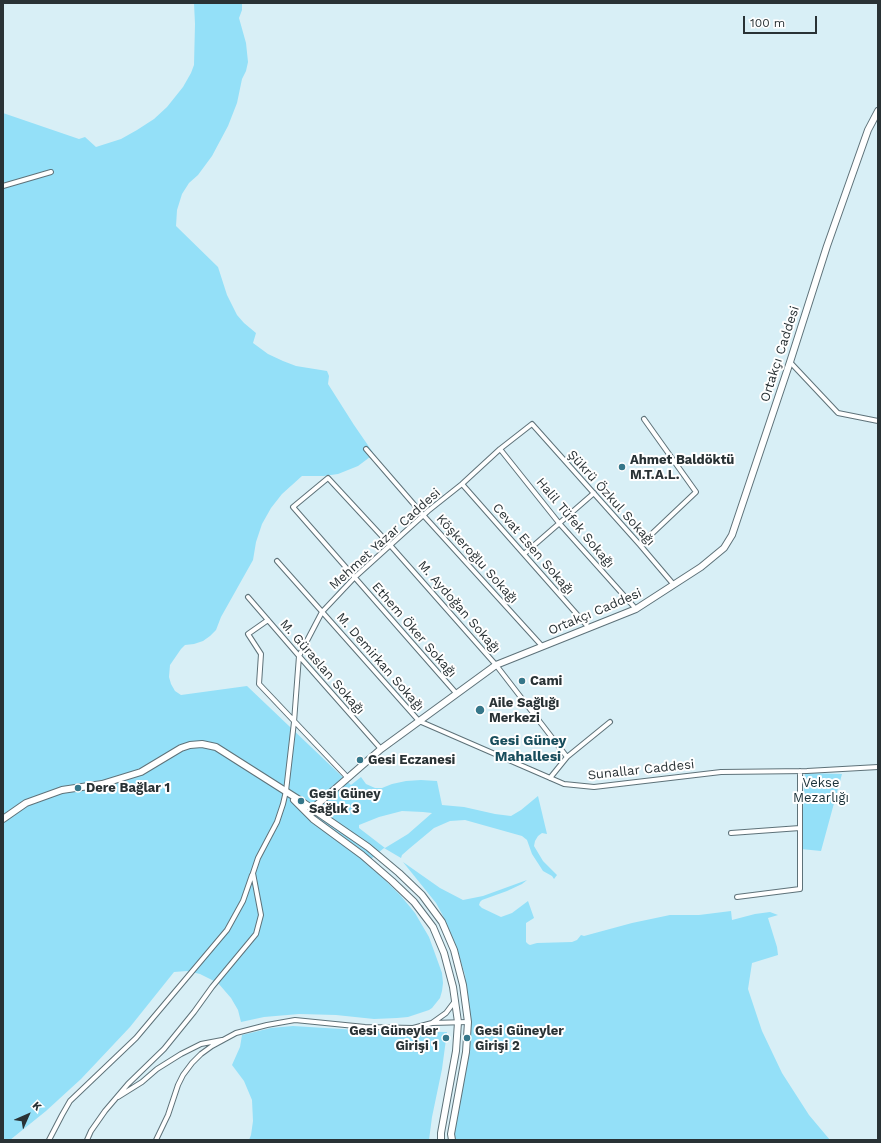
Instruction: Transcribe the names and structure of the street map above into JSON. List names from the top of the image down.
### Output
{
  "streets": {
    "street": [
      "Ortakçı Caddesi",
      "Şükrü Özkul Sokağı",
      "Halil Tüfek Sokağı",
      "Mehmet Yazar Caddesi",
      "Cevat Esen Sokağı",
      "Köşkeroğlu Sokağı",
      "M. Aydoğan Sokağı",
      "Ethem Öker Sokağı",
      "M. Demirkan Sokağı",
      "M. Güraslan Sokağı",
      "Sunallar Caddesi"
    ]
  },
  "crossings": [
    ["Ortakçı Caddesi", "Şükrü Özkul Sokağı"],
    ["Ortakçı Caddesi", "Halil Tüfek Sokağı"],
    ["Ortakçı Caddesi", "Cevat Esen Sokağı"],
    ["Ortakçı Caddesi", "Köşkeroğlu Sokağı"],
    ["Ortakçı Caddesi", "M. Aydoğan Sokağı"],
    ["Ortakçı Caddesi", "Ethem Öker Sokağı"],
    ["Ortakçı Caddesi", "M. Demirkan Sokağı"],
    ["Ortakçı Caddesi", "M. Güraslan Sokağı"],
    ["Ortakçı Caddesi", "Sunallar Caddesi"],
    ["Şükrü Özkul Sokağı", "Mehmet Yazar Caddesi"],
    ["Halil Tüfek Sokağı", "Mehmet Yazar Caddesi"],
    ["Mehmet Yazar Caddesi", "Cevat Esen Sokağı"],
    ["Mehmet Yazar Caddesi", "Köşkeroğlu Sokağı"],
    ["Mehmet Yazar Caddesi", "M. Aydoğan Sokağı"],
    ["Mehmet Yazar Caddesi", "Ethem Öker Sokağı"],
    ["Mehmet Yazar Caddesi", "M. Demirkan Sokağı"],
    ["Mehmet Yazar Caddesi", "M. Güraslan Sokağı"],
    ["M. Aydoğan Sokağı", "Ethem Öker Sokağı"],
    ["M. Demirkan Sokağı", "Sunallar Caddesi"]
  ],
  "districts": ["Gesi Güney Mahallesi"],
  "parks": ["Vekse Mezarlığı"],
  "places": [
    "Ahmet Baldöktü M.T.A.L.",
    "Cami",
    "Aile Sağlığı Merkezi",
    "Gesi Eczanesi",
    "Dere Bağlar 1",
    "Gesi Güney Sağlık 3",
    "Gesi Güneyler Girişi 1",
    "Gesi Güneyler Girişi 2"
  ],
  "scale_bar": "100 m",
  "north": "top right"
}
